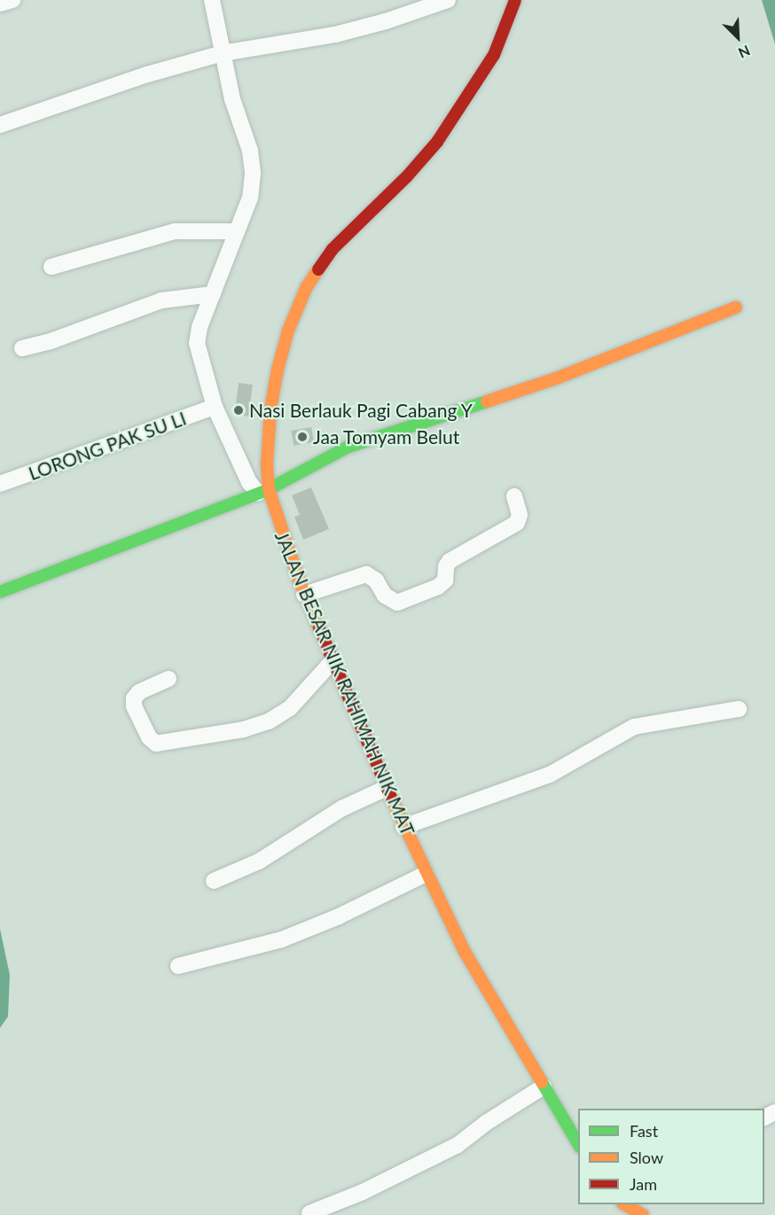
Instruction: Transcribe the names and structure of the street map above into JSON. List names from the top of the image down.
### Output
{
  "streets": {
    "street": ["LORONG PAK SU LI", "JALAN BESAR NIK RAHIMAH NIK MAT"]
  },
  "places": ["Nasi Berlauk Pagi Cabang Y", "Jaa Tomyam Belut"],
  "legend": ["Fast", "Slow", "Jam"],
  "north": "bottom right"
}
